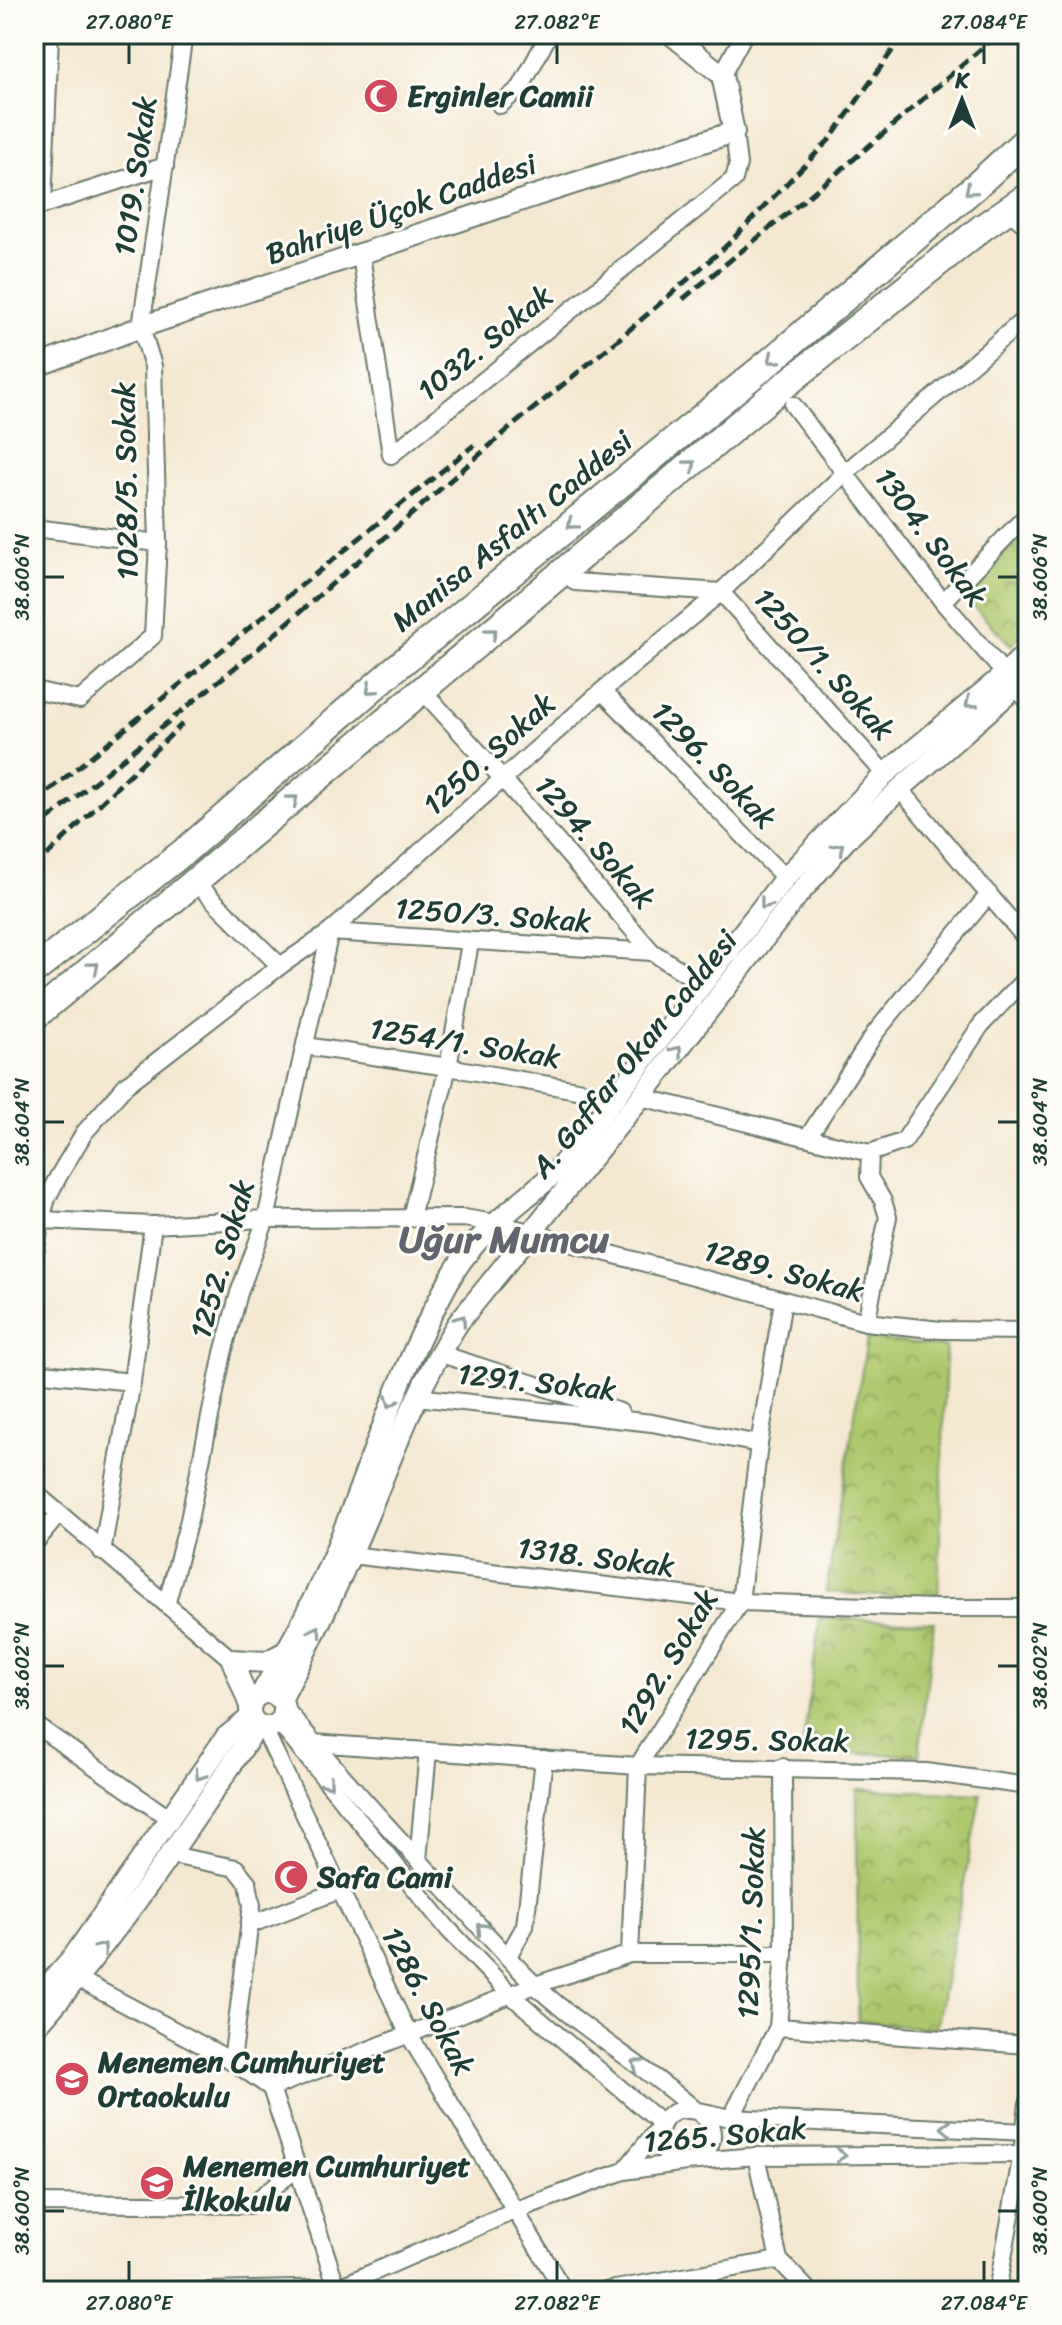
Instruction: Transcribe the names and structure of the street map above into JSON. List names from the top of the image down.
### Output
{
  "streets": {
    "highway": ["Manisa Asfaltı Caddesi"],
    "street": [
      "1019. Sokak",
      "Bahriye Üçok Caddesi",
      "1032. Sokak",
      "1028/5. Sokak",
      "1304. Sokak",
      "1250/1. Sokak",
      "1250. Sokak",
      "1296. Sokak",
      "1294. Sokak",
      "1250/3. Sokak",
      "1254/1. Sokak",
      "A. Gaffar Okan Caddesi",
      "1252. Sokak",
      "1289. Sokak",
      "1291. Sokak",
      "1318. Sokak",
      "1292. Sokak",
      "1295. Sokak",
      "1295/1. Sokak",
      "1286. Sokak",
      "1265. Sokak"
    ]
  },
  "crossings": [
    ["1019. Sokak", "Bahriye Üçok Caddesi"],
    ["1019. Sokak", "1028/5. Sokak"],
    ["Bahriye Üçok Caddesi", "1032. Sokak"],
    ["Bahriye Üçok Caddesi", "1028/5. Sokak"],
    ["Manisa Asfaltı Caddesi", "1294. Sokak"],
    ["1304. Sokak", "1250. Sokak"],
    ["1304. Sokak", "A. Gaffar Okan Caddesi"],
    ["1250/1. Sokak", "1250. Sokak"],
    ["1250/1. Sokak", "A. Gaffar Okan Caddesi"],
    ["1250. Sokak", "1296. Sokak"],
    ["1250. Sokak", "1294. Sokak"],
    ["1250. Sokak", "1250/3. Sokak"],
    ["1250. Sokak", "1252. Sokak"],
    ["1296. Sokak", "A. Gaffar Okan Caddesi"],
    ["1294. Sokak", "1250/3. Sokak"],
    ["1294. Sokak", "A. Gaffar Okan Caddesi"],
    ["1250/3. Sokak", "1252. Sokak"],
    ["1254/1. Sokak", "A. Gaffar Okan Caddesi"],
    ["1254/1. Sokak", "1252. Sokak"],
    ["A. Gaffar Okan Caddesi", "1289. Sokak"],
    ["A. Gaffar Okan Caddesi", "1291. Sokak"],
    ["A. Gaffar Okan Caddesi", "1318. Sokak"],
    ["A. Gaffar Okan Caddesi", "1286. Sokak"],
    ["A. Gaffar Okan Caddesi", "1265. Sokak"],
    ["1289. Sokak", "1292. Sokak"],
    ["1291. Sokak", "1292. Sokak"],
    ["1318. Sokak", "1292. Sokak"],
    ["1292. Sokak", "1295. Sokak"],
    ["1295. Sokak", "1295/1. Sokak"],
    ["1295. Sokak", "1265. Sokak"],
    ["1295/1. Sokak", "1265. Sokak"],
    ["1286. Sokak", "1265. Sokak"]
  ],
  "districts": ["Uğur Mumcu"],
  "places": {
    "mosque": ["Erginler Camii", "Safa Cami"],
    "school or university": ["Menemen Cumhuriyet Ortaokulu", "Menemen Cumhuriyet İlkokulu"]
  },
  "north": "top",
  "coordinates": [
    "27.080°E",
    "27.082°E",
    "27.084°E",
    "38.606°N",
    "38.604°N",
    "38.602°N",
    "38.600°N"
  ]
}
